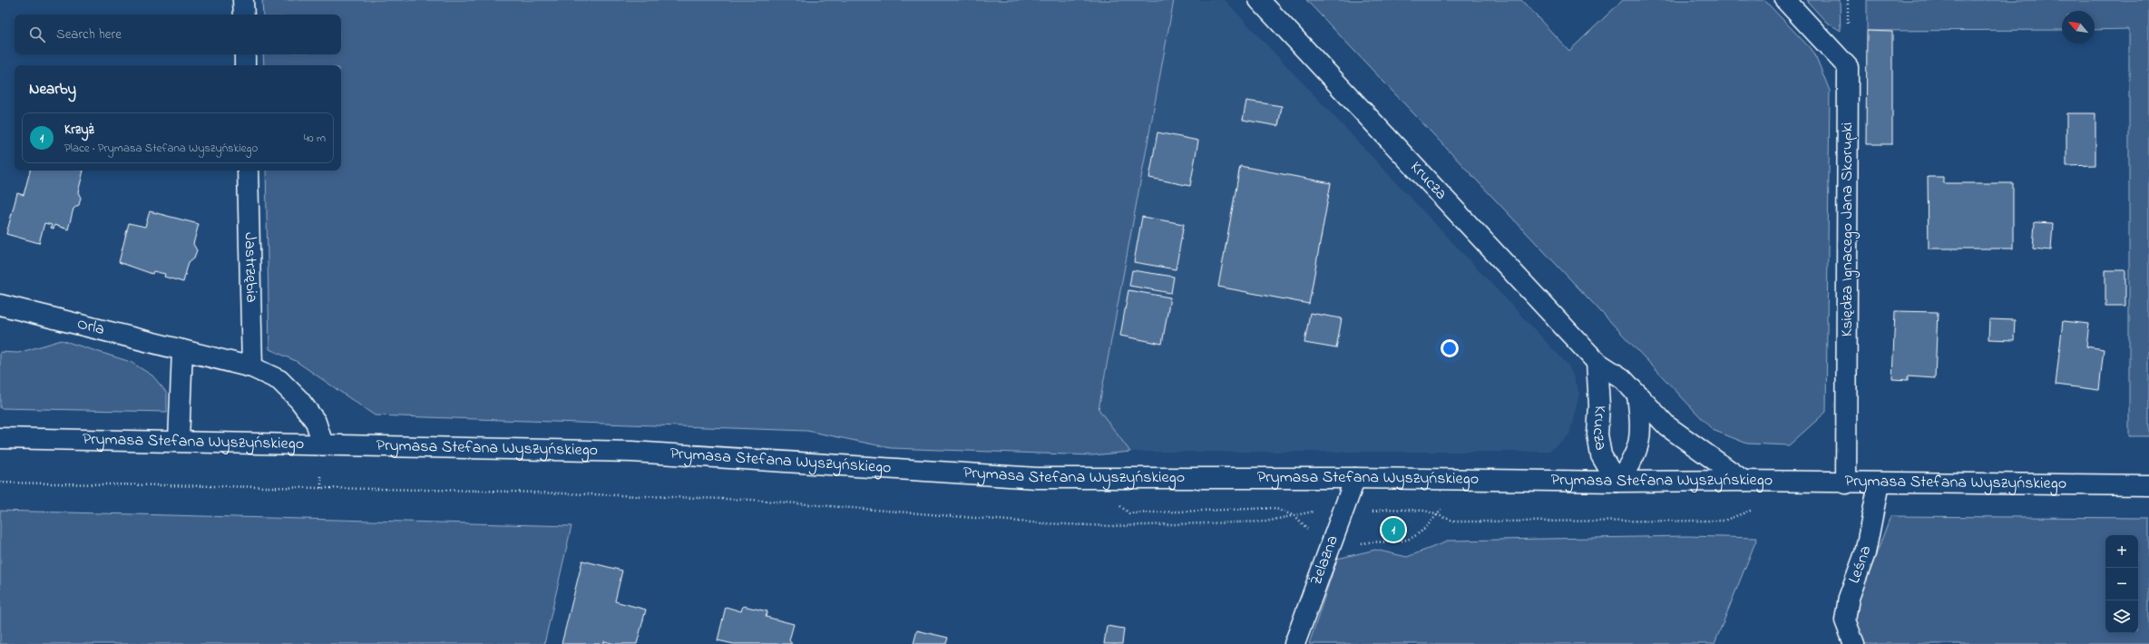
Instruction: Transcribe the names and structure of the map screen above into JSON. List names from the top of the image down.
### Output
{
  "streets": {
    "street": [
      "Krucza",
      "Księdza Ignacego Jana Skorupki",
      "Jastrzębia",
      "Orla",
      "Prymasa Stefana Wyszyńskiego",
      "Żelazna",
      "Leśna"
    ]
  },
  "crossings": [
    ["Krucza", "Prymasa Stefana Wyszyńskiego"],
    ["Księdza Ignacego Jana Skorupki", "Prymasa Stefana Wyszyńskiego"],
    ["Jastrzębia", "Orla"],
    ["Orla", "Prymasa Stefana Wyszyńskiego"],
    ["Prymasa Stefana Wyszyńskiego", "Żelazna"],
    ["Prymasa Stefana Wyszyńskiego", "Leśna"]
  ],
  "north": "top left",
  "page": {
    "search": "Search here",
    "heading": "Nearby",
    "list": [
      {
        "mark": "1",
        "name": "Krzyż",
        "note": "Place · Prymasa Stefana Wyszyńskiego",
        "value": "40 m"
      }
    ],
    "pins": "1",
    "map_buttons": ["+", "−"]
  }
}
